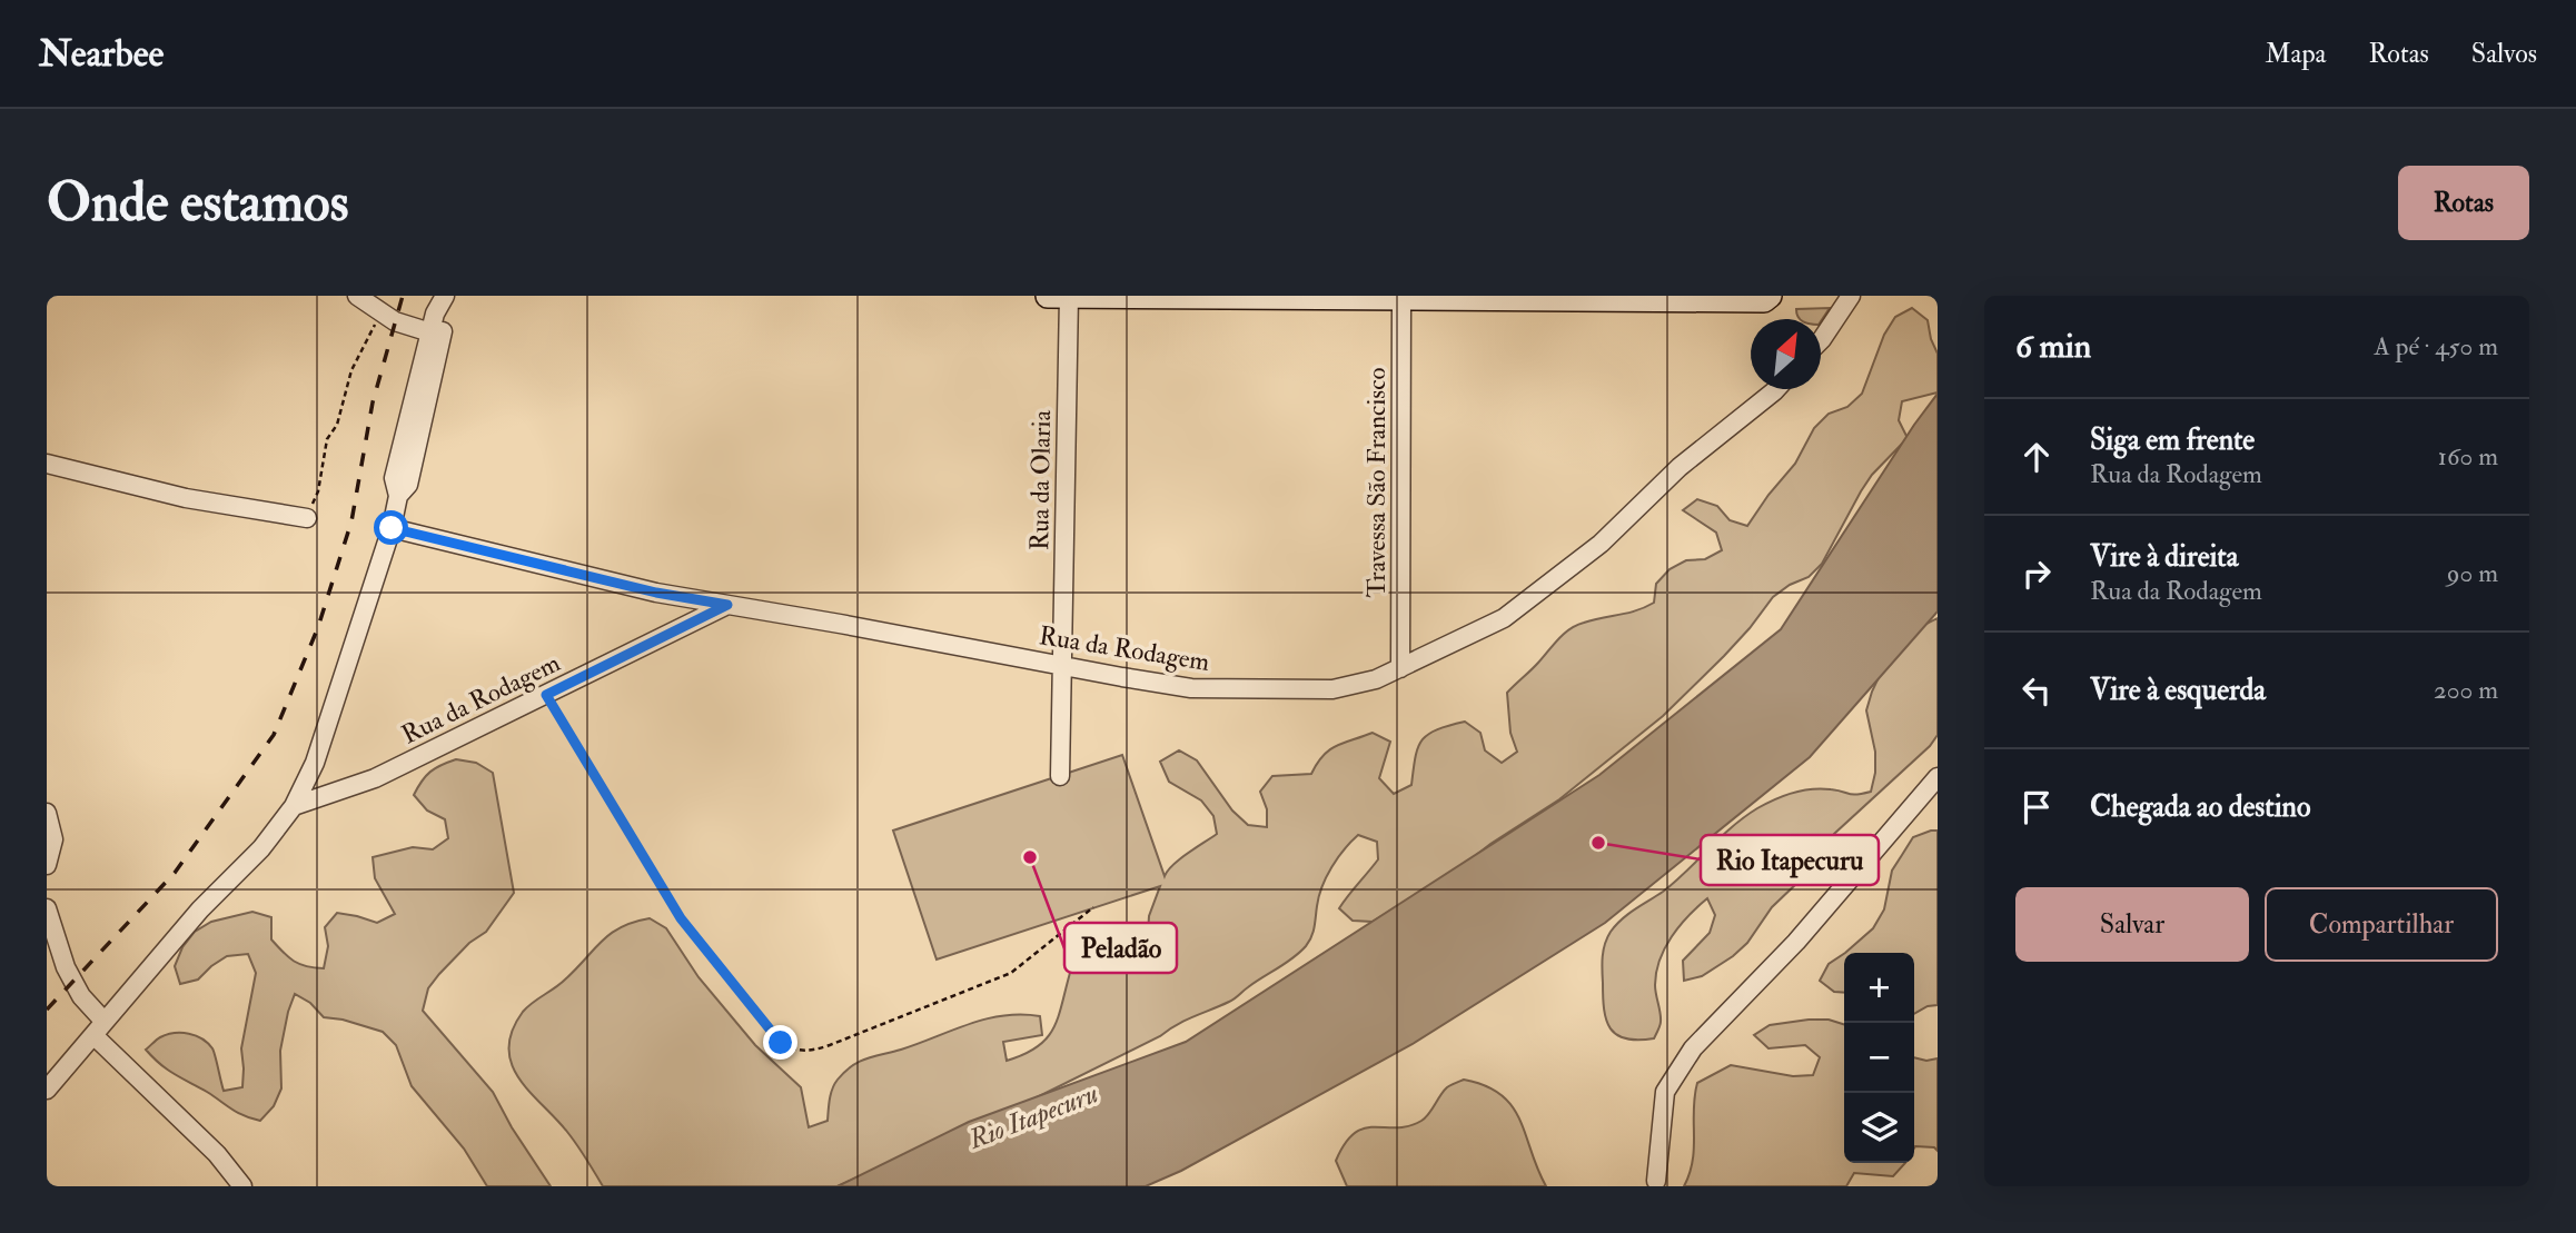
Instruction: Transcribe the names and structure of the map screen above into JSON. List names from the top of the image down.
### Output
{
  "streets": {
    "street": ["Rua da Olaria", "Travessa São Francisco", "Rua da Rodagem"]
  },
  "crossings": [
    ["Rua da Olaria", "Rua da Rodagem"],
    ["Travessa São Francisco", "Rua da Rodagem"]
  ],
  "water": ["Rio Itapecuru"],
  "places": ["Rio Itapecuru", "Peladão"],
  "north": "top right",
  "page": {
    "header": "Nearbee",
    "nav": ["Mapa", "Rotas", "Salvos"],
    "buttons": [
      "Rotas",
      ["Salvar", "Compartilhar"]
    ],
    "title": "Onde estamos",
    "heading": ["6 min", "A pé · 450 m"],
    "list": [
      ["Siga em frente", "Rua da Rodagem", "160 m"],
      ["Vire à direita", "Rua da Rodagem", "90 m"],
      ["Vire à esquerda", "200 m"],
      "Chegada ao destino"
    ],
    "map_buttons": ["+", "−"]
  }
}
